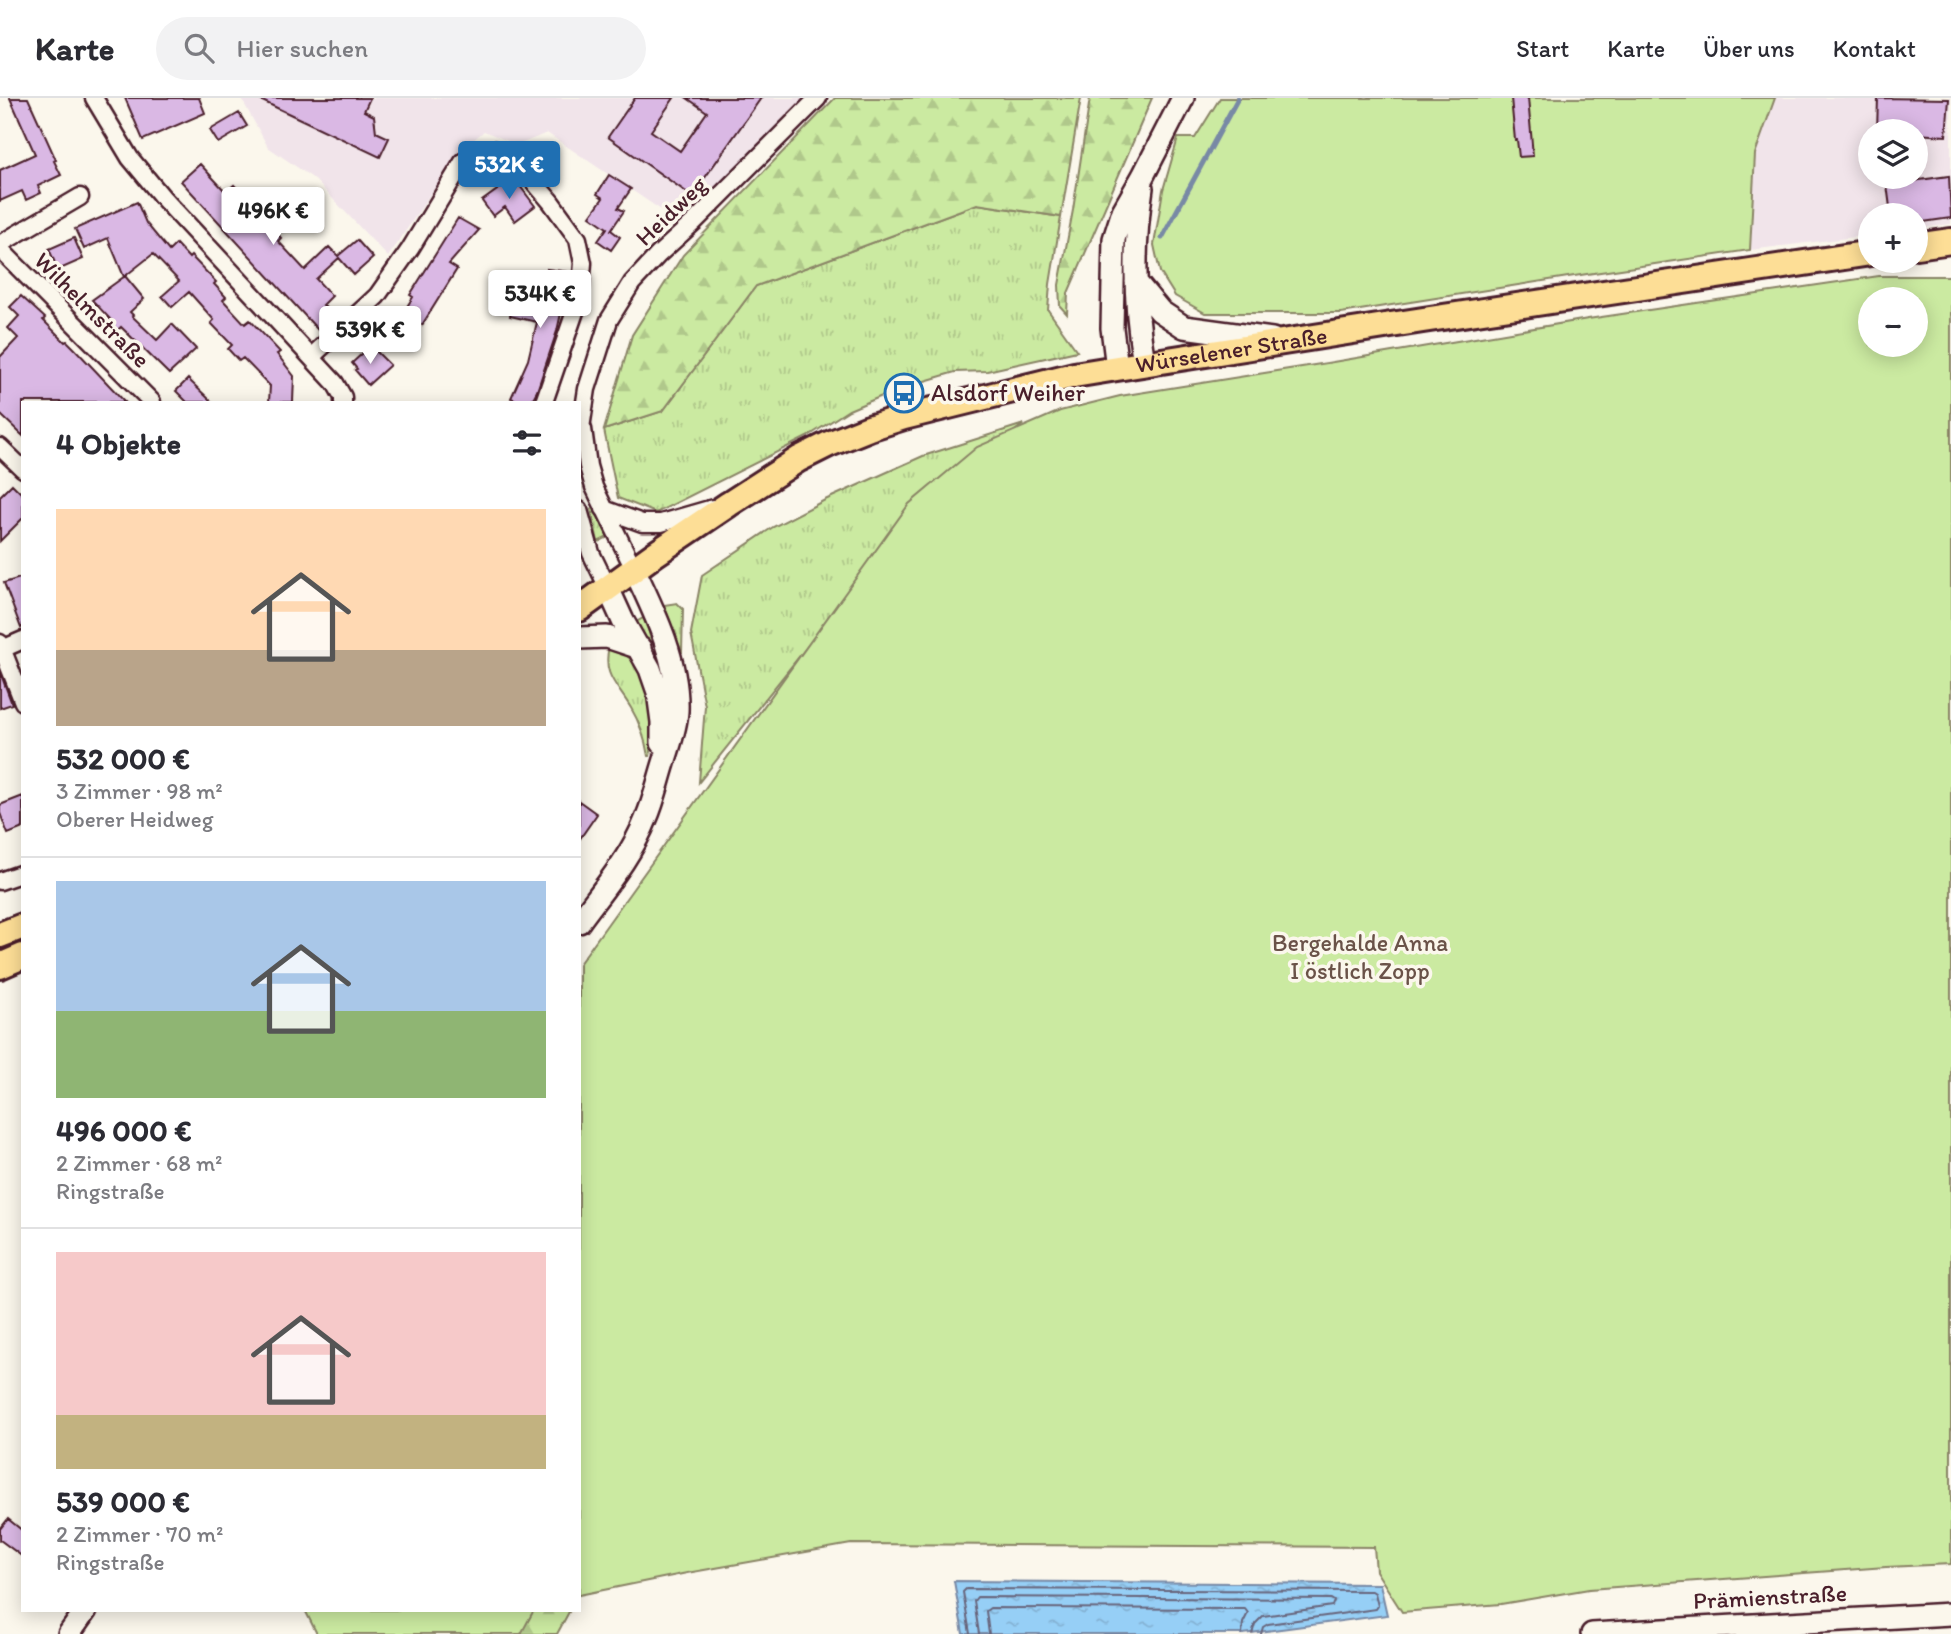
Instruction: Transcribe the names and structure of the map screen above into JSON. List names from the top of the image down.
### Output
{
  "streets": {
    "main road": ["Würselener Straße", "Prämienstraße"],
    "street": ["Heidweg", "Wilhelmstraße"]
  },
  "crossings": [
    ["Heidweg", "Würselener Straße"]
  ],
  "parks": ["Bergehalde Anna I östlich Zopp"],
  "places": {
    "bus stop": ["Alsdorf Weiher"]
  },
  "page": {
    "header": "Karte",
    "search": "Hier suchen",
    "nav": [
      "Start",
      "Karte",
      "Über uns",
      "Kontakt"
    ],
    "map_buttons": ["+", "−"],
    "price": [
      "532K €",
      "496K €",
      "534K €",
      "539K €"
    ],
    "heading": "4 Objekte",
    "list": [
      {
        "name": "532 000 €",
        "note": "3 Zimmer · 98 m² · Oberer Heidweg"
      },
      {
        "name": "496 000 €",
        "note": "2 Zimmer · 68 m² · Ringstraße"
      },
      {
        "name": "539 000 €",
        "note": "2 Zimmer · 70 m² · Ringstraße"
      }
    ]
  }
}
